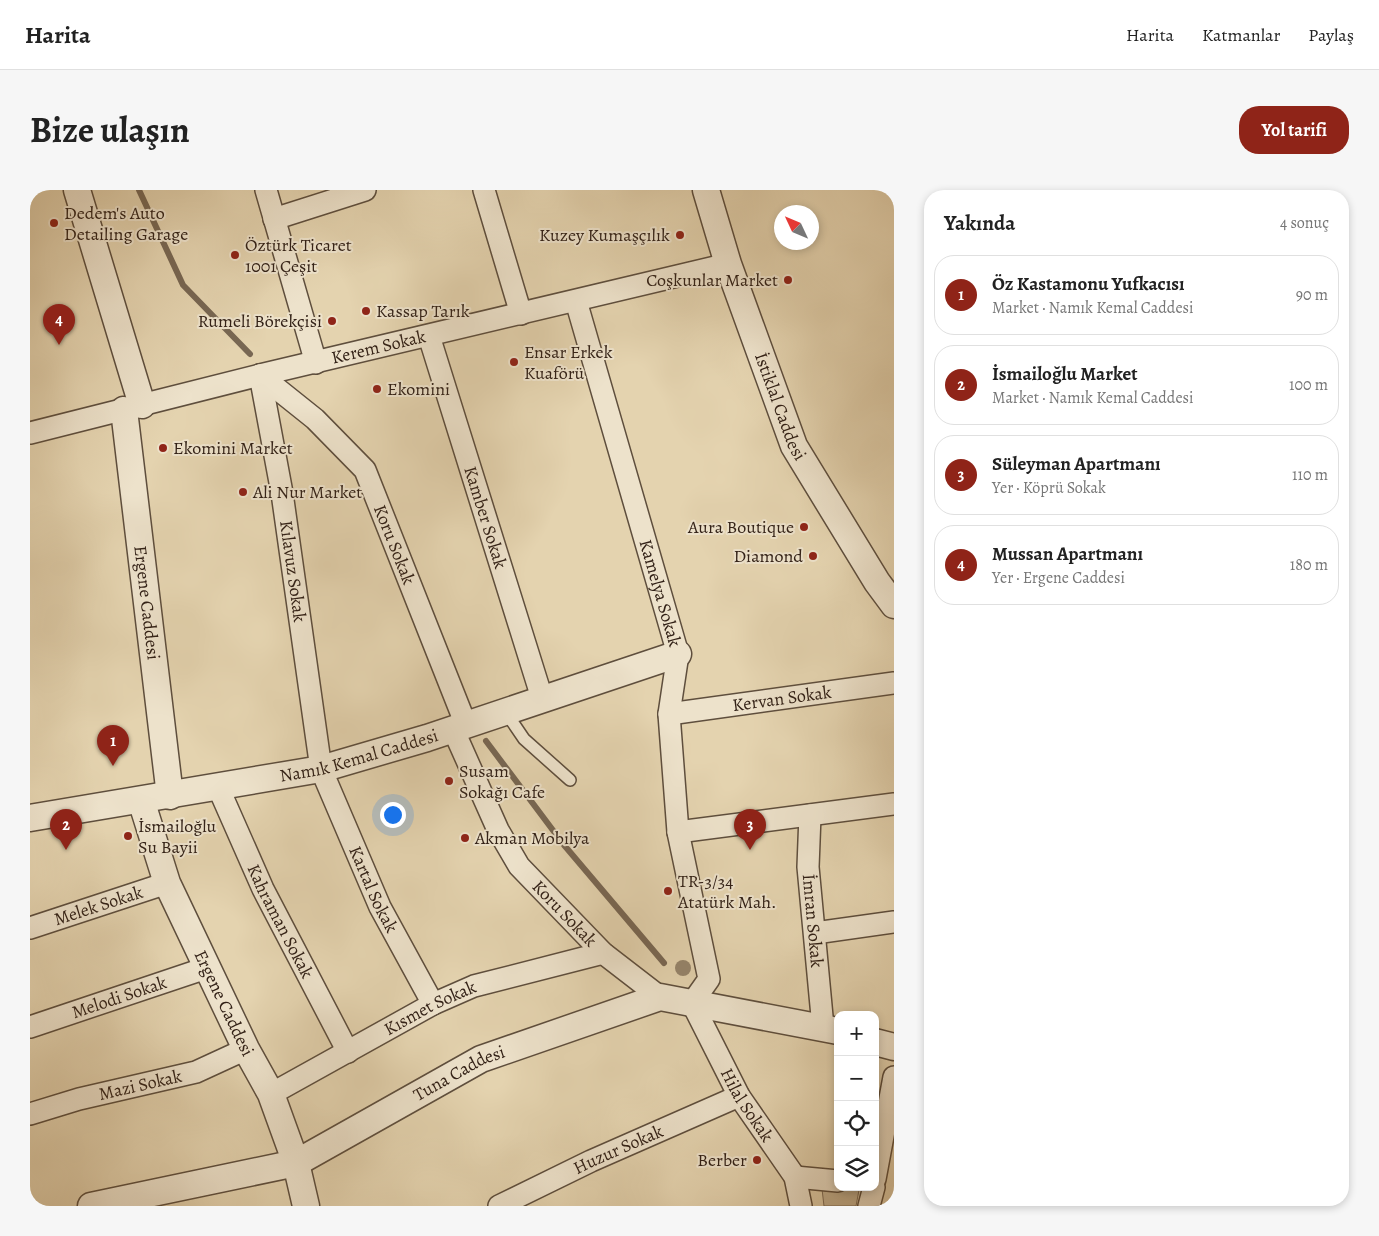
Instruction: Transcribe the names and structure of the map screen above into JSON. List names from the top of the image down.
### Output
{
  "streets": {
    "street": [
      "Kerem Sokak",
      "İstiklal Caddesi",
      "Kamber Sokak",
      "Koru Sokak",
      "Kılavuz Sokak",
      "Kamelya Sokak",
      "Ergene Caddesi",
      "Kervan Sokak",
      "Namık Kemal Caddesi",
      "Kartal Sokak",
      "Melek Sokak",
      "Kahraman Sokak",
      "İmran Sokak",
      "Melodi Sokak",
      "Kısmet Sokak",
      "Tuna Caddesi",
      "Mazi Sokak",
      "Hilal Sokak",
      "Huzur Sokak"
    ]
  },
  "crossings": [
    ["Kerem Sokak", "İstiklal Caddesi"],
    ["Kerem Sokak", "Kamber Sokak"],
    ["Kerem Sokak", "Koru Sokak"],
    ["Kerem Sokak", "Kılavuz Sokak"],
    ["Kerem Sokak", "Kamelya Sokak"],
    ["Kerem Sokak", "Ergene Caddesi"],
    ["Kamber Sokak", "Namık Kemal Caddesi"],
    ["Koru Sokak", "Kılavuz Sokak"],
    ["Koru Sokak", "Namık Kemal Caddesi"],
    ["Koru Sokak", "Kısmet Sokak"],
    ["Koru Sokak", "Tuna Caddesi"],
    ["Kılavuz Sokak", "Namık Kemal Caddesi"],
    ["Kılavuz Sokak", "Kartal Sokak"],
    ["Kamelya Sokak", "Kervan Sokak"],
    ["Kamelya Sokak", "Namık Kemal Caddesi"],
    ["Kamelya Sokak", "Tuna Caddesi"],
    ["Kamelya Sokak", "Hilal Sokak"],
    ["Ergene Caddesi", "Namık Kemal Caddesi"],
    ["Ergene Caddesi", "Melek Sokak"],
    ["Ergene Caddesi", "Melodi Sokak"],
    ["Ergene Caddesi", "Kısmet Sokak"],
    ["Ergene Caddesi", "Tuna Caddesi"],
    ["Ergene Caddesi", "Mazi Sokak"],
    ["Namık Kemal Caddesi", "Kartal Sokak"],
    ["Namık Kemal Caddesi", "Kahraman Sokak"],
    ["Kartal Sokak", "Kısmet Sokak"],
    ["Kahraman Sokak", "Kısmet Sokak"],
    ["İmran Sokak", "Tuna Caddesi"],
    ["Tuna Caddesi", "Hilal Sokak"],
    ["Hilal Sokak", "Huzur Sokak"]
  ],
  "places": [
    "Dedem's Auto Detailing Garage",
    "Kuzey Kumaşçılık",
    "Öztürk Ticaret 1001 Çeşit",
    "Coşkunlar Market",
    "Kassap Tarık",
    "Rumeli Börekçisi",
    "Ensar Erkek Kuaförü",
    "Ekomini",
    "Ekomini Market",
    "Ali Nur Market",
    "Aura Boutique",
    "Diamond",
    "Susam Sokağı Cafe",
    "İsmailoğlu Su Bayii",
    "Akman Mobilya",
    "TR-3/34 Atatürk Mah.",
    "Berber"
  ],
  "north": "top left",
  "page": {
    "header": "Harita",
    "nav": ["Harita", "Katmanlar", "Paylaş"],
    "title": "Bize ulaşın",
    "buttons": "Yol tarifi",
    "heading": ["Yakında", "4 sonuç"],
    "list": [
      {
        "mark": "1",
        "name": "Öz Kastamonu Yufkacısı",
        "note": "Market · Namık Kemal Caddesi",
        "value": "90 m"
      },
      {
        "mark": "2",
        "name": "İsmailoğlu Market",
        "note": "Market · Namık Kemal Caddesi",
        "value": "100 m"
      },
      {
        "mark": "3",
        "name": "Süleyman Apartmanı",
        "note": "Yer · Köprü Sokak",
        "value": "110 m"
      },
      {
        "mark": "4",
        "name": "Mussan Apartmanı",
        "note": "Yer · Ergene Caddesi",
        "value": "180 m"
      }
    ],
    "pins": [
      "4",
      "1",
      "2",
      "3"
    ],
    "map_buttons": ["+", "−"]
  }
}
